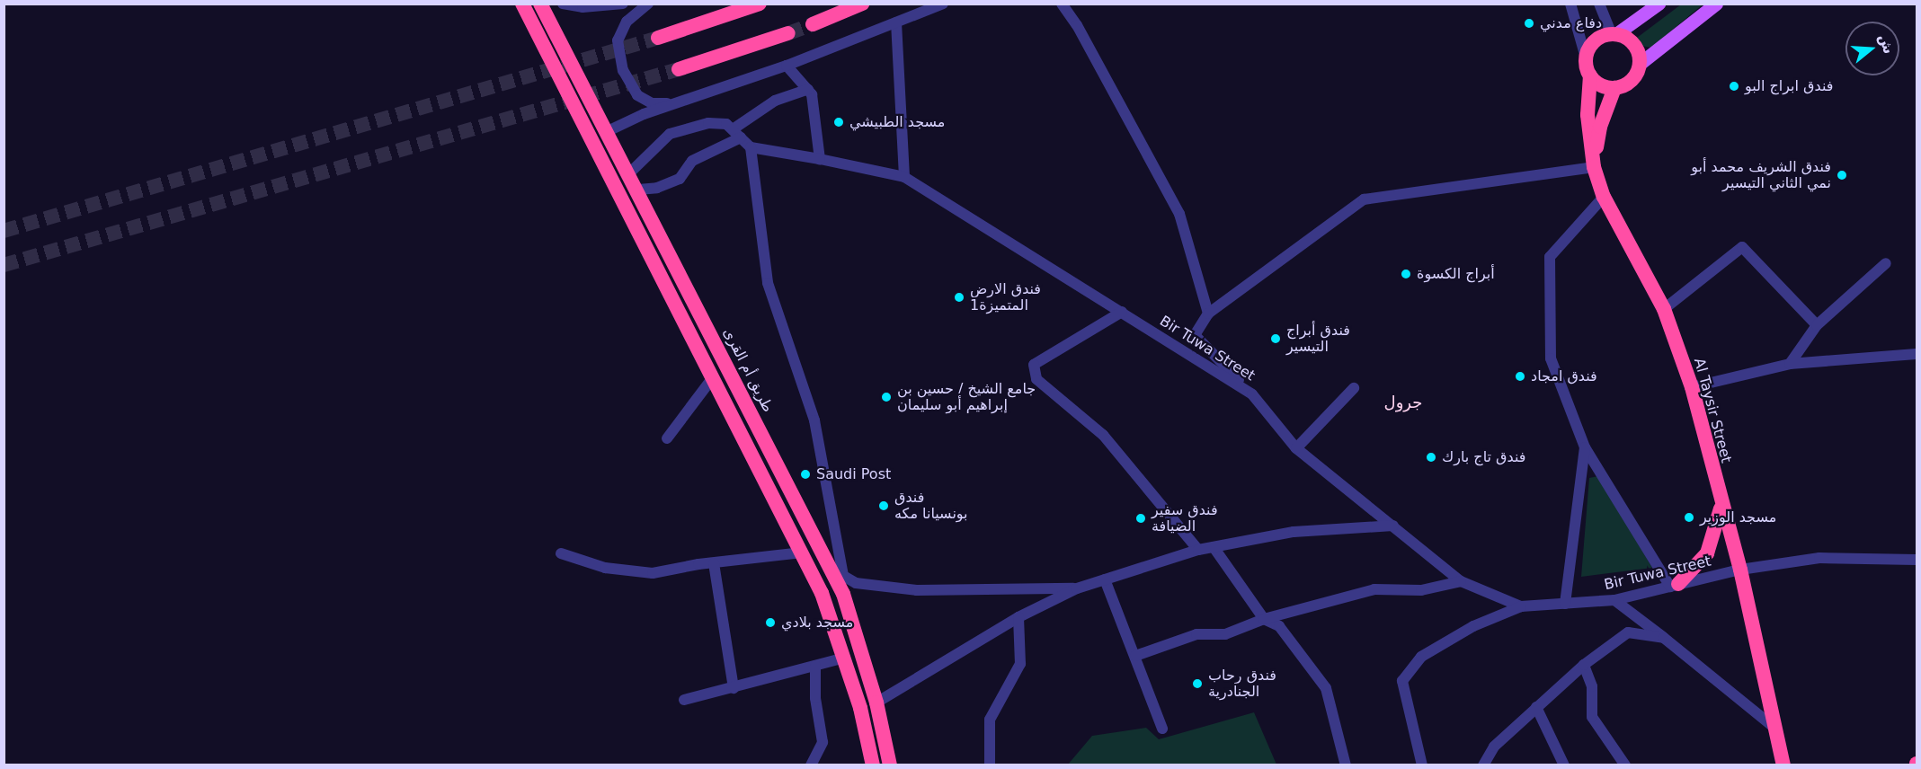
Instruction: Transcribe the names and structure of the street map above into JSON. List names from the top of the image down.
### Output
{
  "streets": {
    "highway": ["طريق أم القرى", "Al Taysir Street"],
    "street": ["Bir Tuwa Street"]
  },
  "crossings": [
    ["Bir Tuwa Street", "Al Taysir Street"]
  ],
  "districts": ["جرول"],
  "places": [
    "دفاع مدني",
    "فندق ابراج البو",
    "مسجد الطبيشي",
    "فندق الشريف محمد أبو نمي الثاني التيسير",
    "أبراج الكسوة",
    "فندق الارض المتميزة1",
    "فندق أبراج التيسير",
    "فندق امجاد",
    "جامع الشيخ / حسين بن إبراهيم أبو سليمان",
    "فندق تاج بارك",
    "Saudi Post",
    "فندق بونسيانا مكه",
    "مسجد الوزير",
    "فندق سفير الضيافة",
    "مسجد بلادي",
    "فندق رحاب الجنادرية"
  ],
  "north": "right"
}
